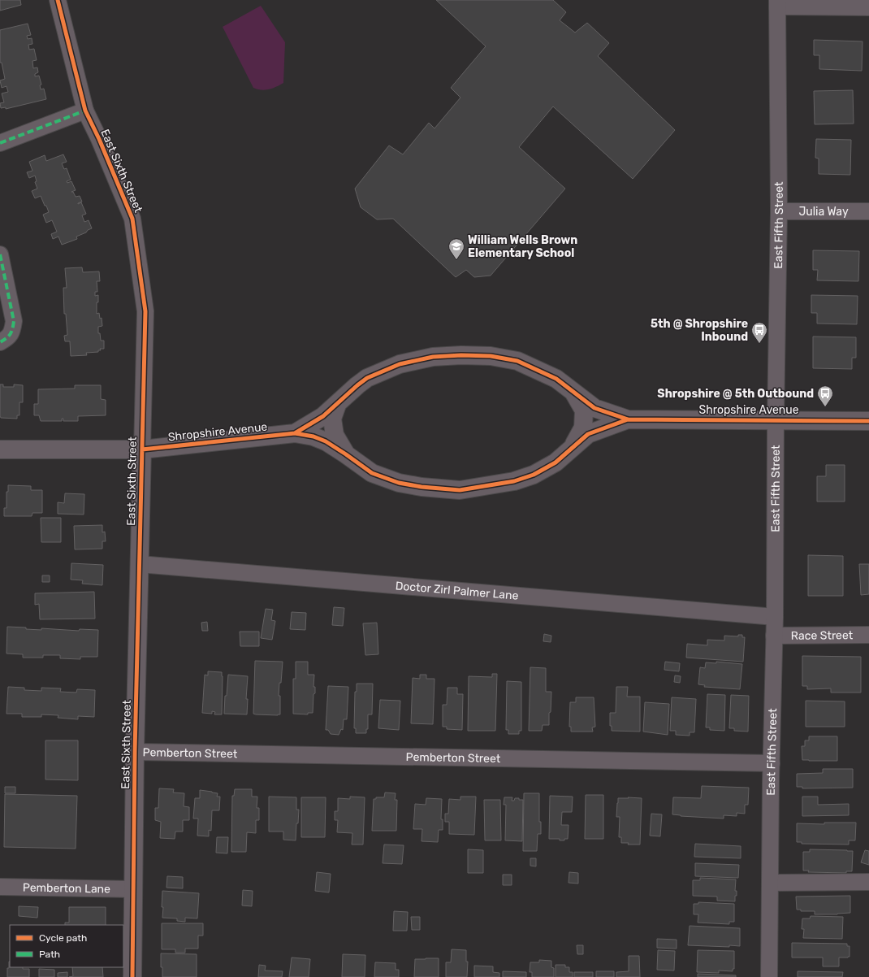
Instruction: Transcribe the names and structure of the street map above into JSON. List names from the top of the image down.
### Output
{
  "streets": {
    "street": [
      "East Sixth Street",
      "Julia Way",
      "East Fifth Street",
      "Shropshire Avenue",
      "Doctor Zirl Palmer Lane",
      "Race Street",
      "Pemberton Street",
      "Pemberton Lane"
    ]
  },
  "crossings": [
    ["East Sixth Street", "Shropshire Avenue"],
    ["East Sixth Street", "Doctor Zirl Palmer Lane"],
    ["East Sixth Street", "Pemberton Street"],
    ["East Sixth Street", "Pemberton Lane"],
    ["Julia Way", "East Fifth Street"],
    ["East Fifth Street", "Shropshire Avenue"],
    ["East Fifth Street", "Doctor Zirl Palmer Lane"],
    ["East Fifth Street", "Race Street"],
    ["East Fifth Street", "Pemberton Street"]
  ],
  "places": {
    "school or university": ["William Wells Brown Elementary School"],
    "bus stop": ["5th @ Shropshire Inbound", "Shropshire @ 5th Outbound"]
  },
  "legend": ["Cycle path", "Path"]
}
